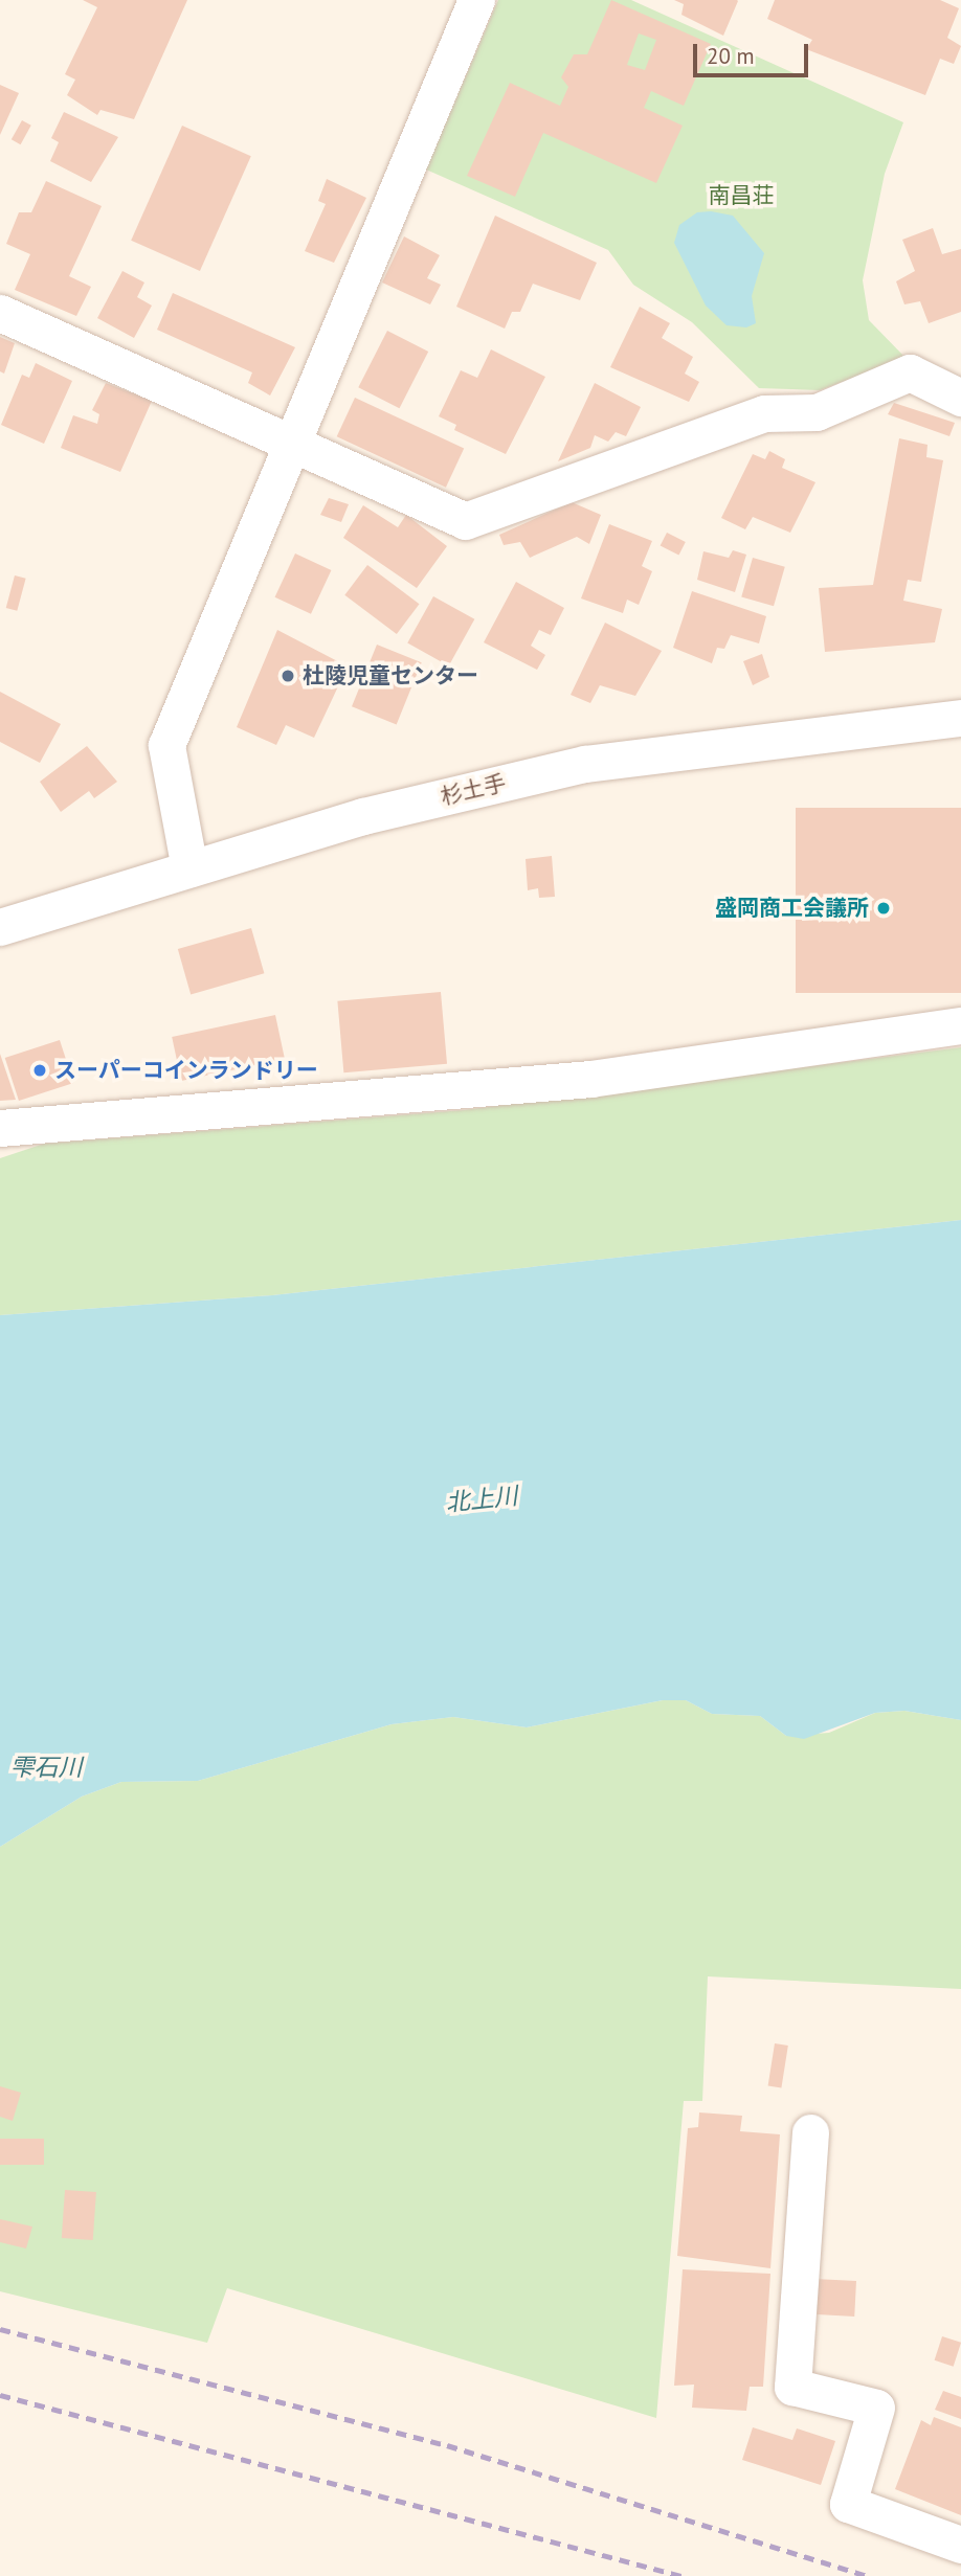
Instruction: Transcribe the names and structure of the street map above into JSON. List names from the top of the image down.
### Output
{
  "streets": {
    "street": ["杉土手"]
  },
  "water": ["北上川", "雫石川"],
  "parks": ["南昌荘"],
  "places": ["杜陵児童センター", "盛岡商工会議所", "スーパーコインランドリー"],
  "scale_bar": "20 m"
}
